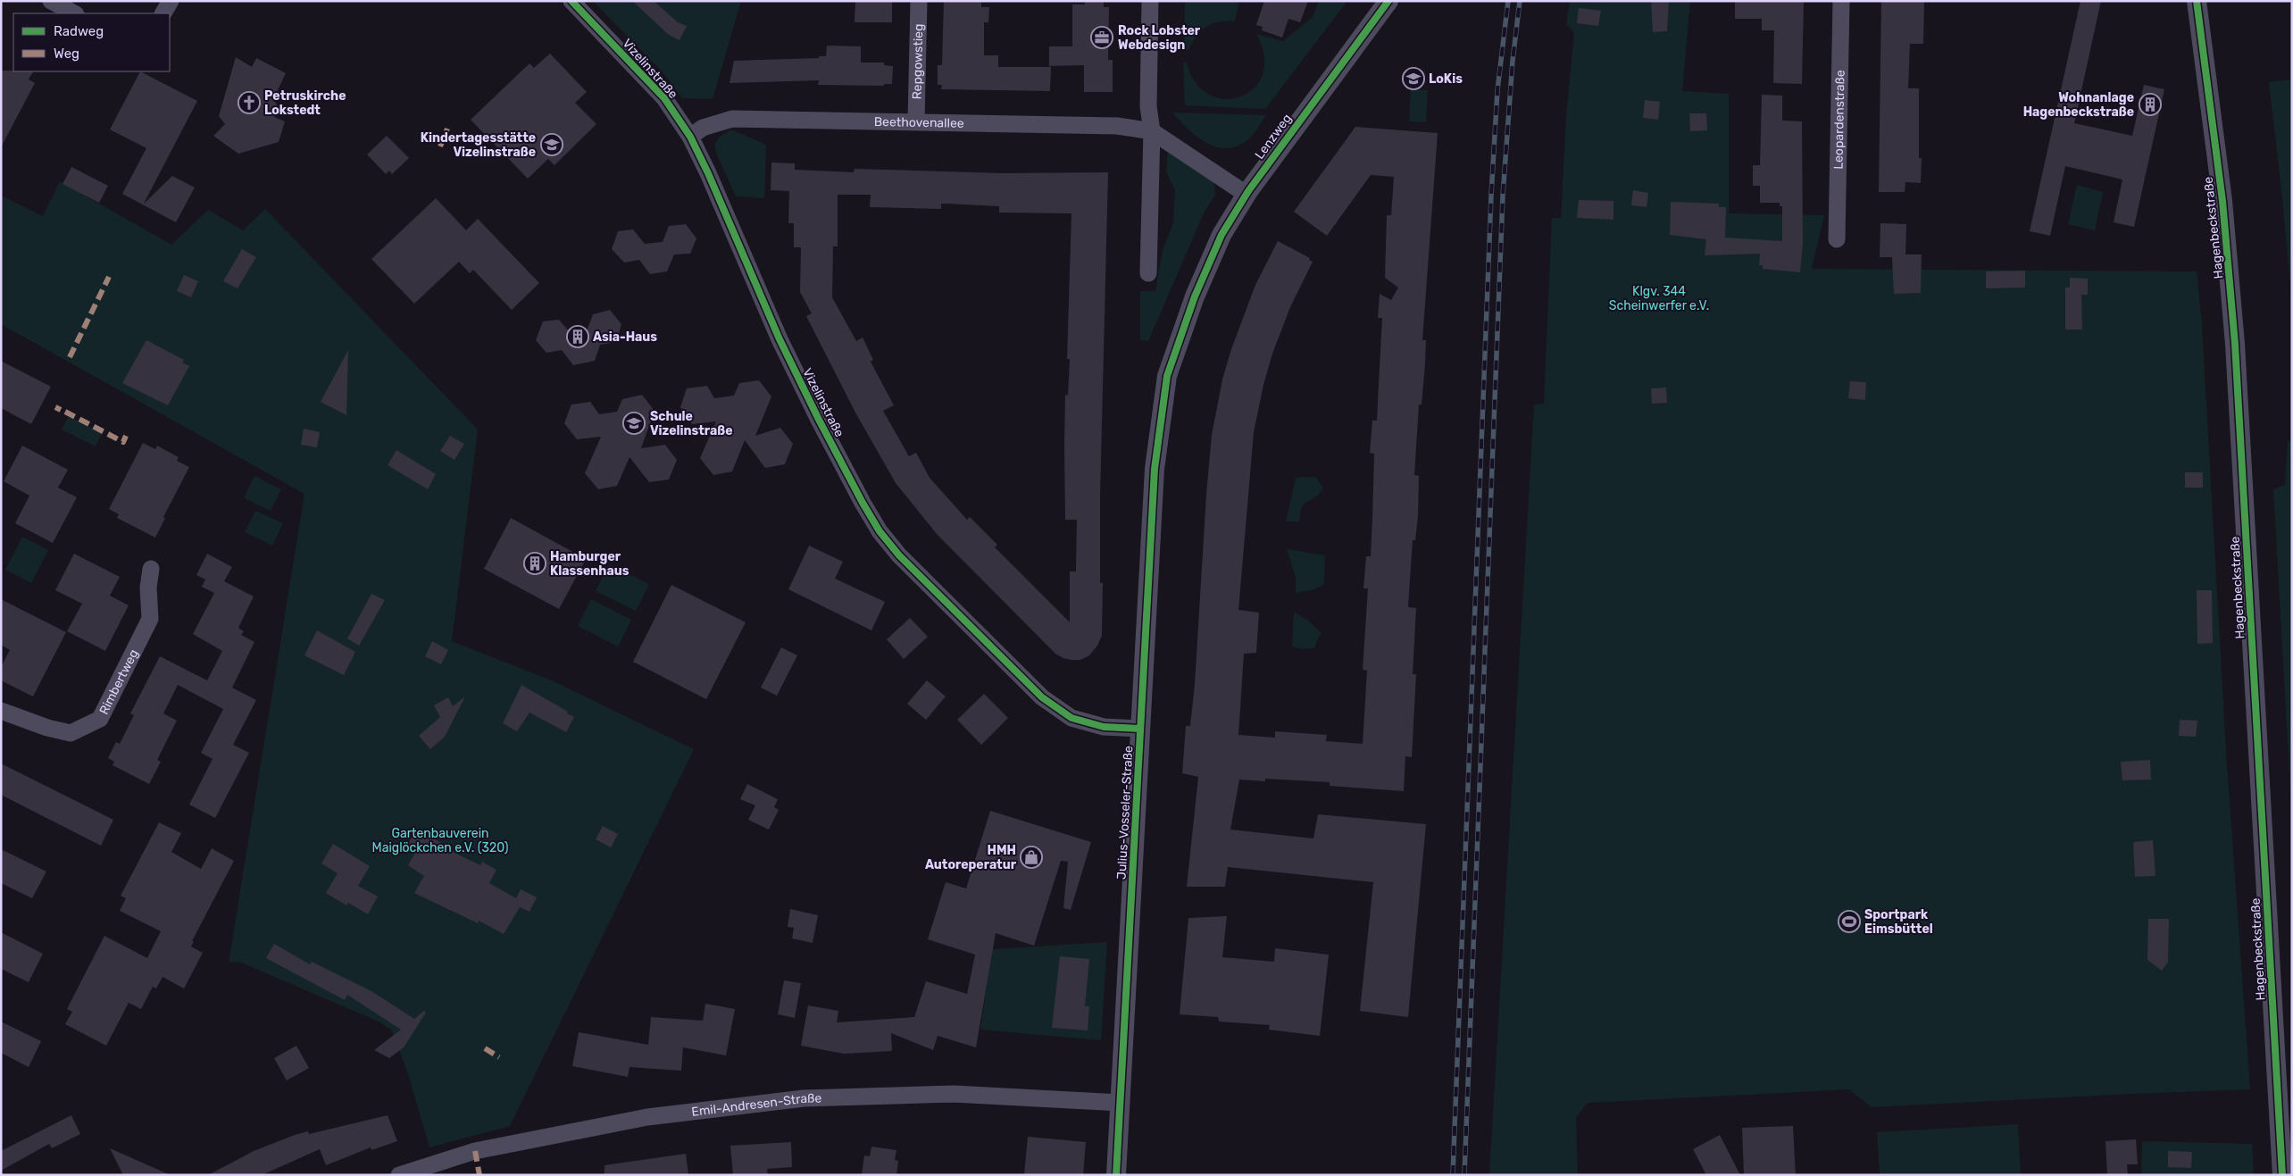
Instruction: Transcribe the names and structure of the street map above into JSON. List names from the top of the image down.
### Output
{
  "streets": {
    "street": [
      "Repgowstieg",
      "Vizelinstraße",
      "Leopardenstraße",
      "Beethovenallee",
      "Lenzweg",
      "Hagenbeckstraße",
      "Rimbertweg",
      "Julius-Vosseler-Straße",
      "Emil-Andresen-Straße"
    ]
  },
  "crossings": [
    ["Repgowstieg", "Beethovenallee"],
    ["Vizelinstraße", "Beethovenallee"],
    ["Vizelinstraße", "Julius-Vosseler-Straße"],
    ["Lenzweg", "Julius-Vosseler-Straße"],
    ["Julius-Vosseler-Straße", "Emil-Andresen-Straße"]
  ],
  "parks": ["Klgv. 344 Scheinwerfer e.V.", "Gartenbauverein Maiglöckchen e.V. (320)"],
  "places": {
    "office": ["Rock Lobster Webdesign"],
    "school or university": ["LoKis", "Kindertagesstätte Vizelinstraße", "Schule Vizelinstraße"],
    "church": ["Petruskirche Lokstedt"],
    "building": ["Wohnanlage Hagenbeckstraße", "Asia-Haus", "Hamburger Klassenhaus"],
    "shop": ["HMH Autoreperatur"],
    "sports": ["Sportpark Eimsbüttel"]
  },
  "legend": ["Radweg", "Weg"]
}
